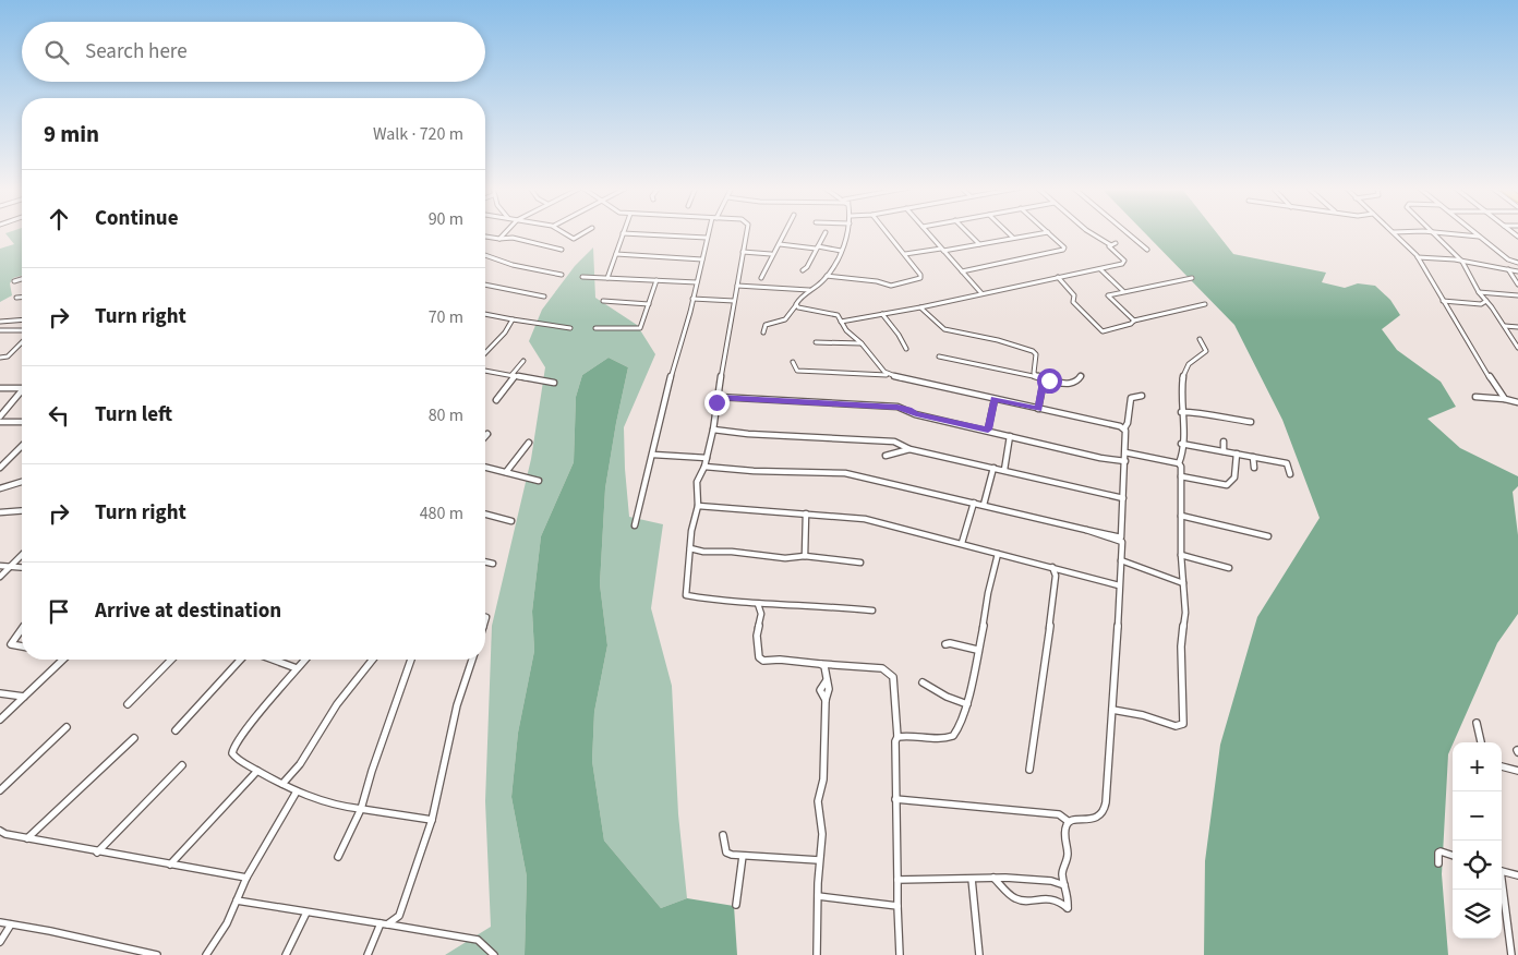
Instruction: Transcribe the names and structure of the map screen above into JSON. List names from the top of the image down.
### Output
{
  "page": {
    "search": "Search here",
    "heading": ["9 min", "Walk · 720 m"],
    "list": [
      ["Continue", "90 m"],
      ["Turn right", "70 m"],
      ["Turn left", "80 m"],
      ["Turn right", "480 m"],
      "Arrive at destination"
    ],
    "map_buttons": ["+", "−"]
  }
}
